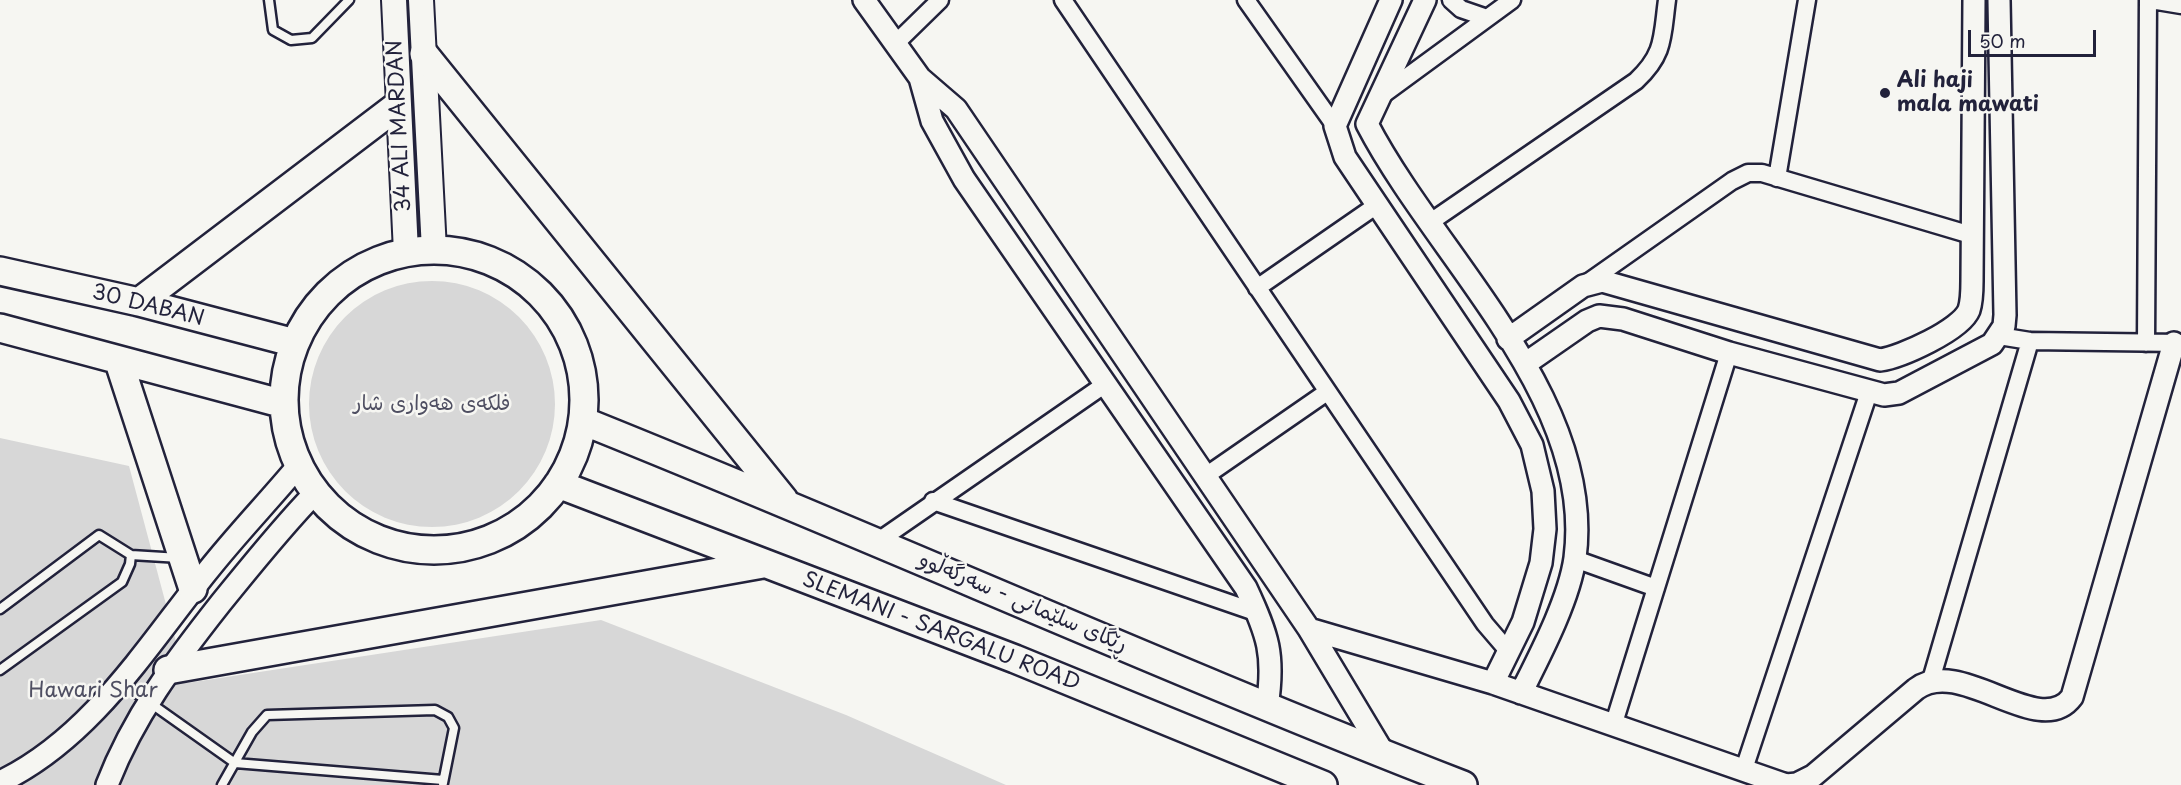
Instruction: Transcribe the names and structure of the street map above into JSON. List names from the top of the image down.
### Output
{
  "streets": {
    "main road": [
      "34 ALI MARDAN",
      "30 DABAN",
      "ڕێگای سلێمانی - سەرگەڵوو",
      "SLEMANI - SARGALU ROAD"
    ]
  },
  "parks": ["فلکەی هەواری شار", "Hawari Shar"],
  "places": ["Ali haji mala mawati"],
  "scale_bar": "50 m"
}
